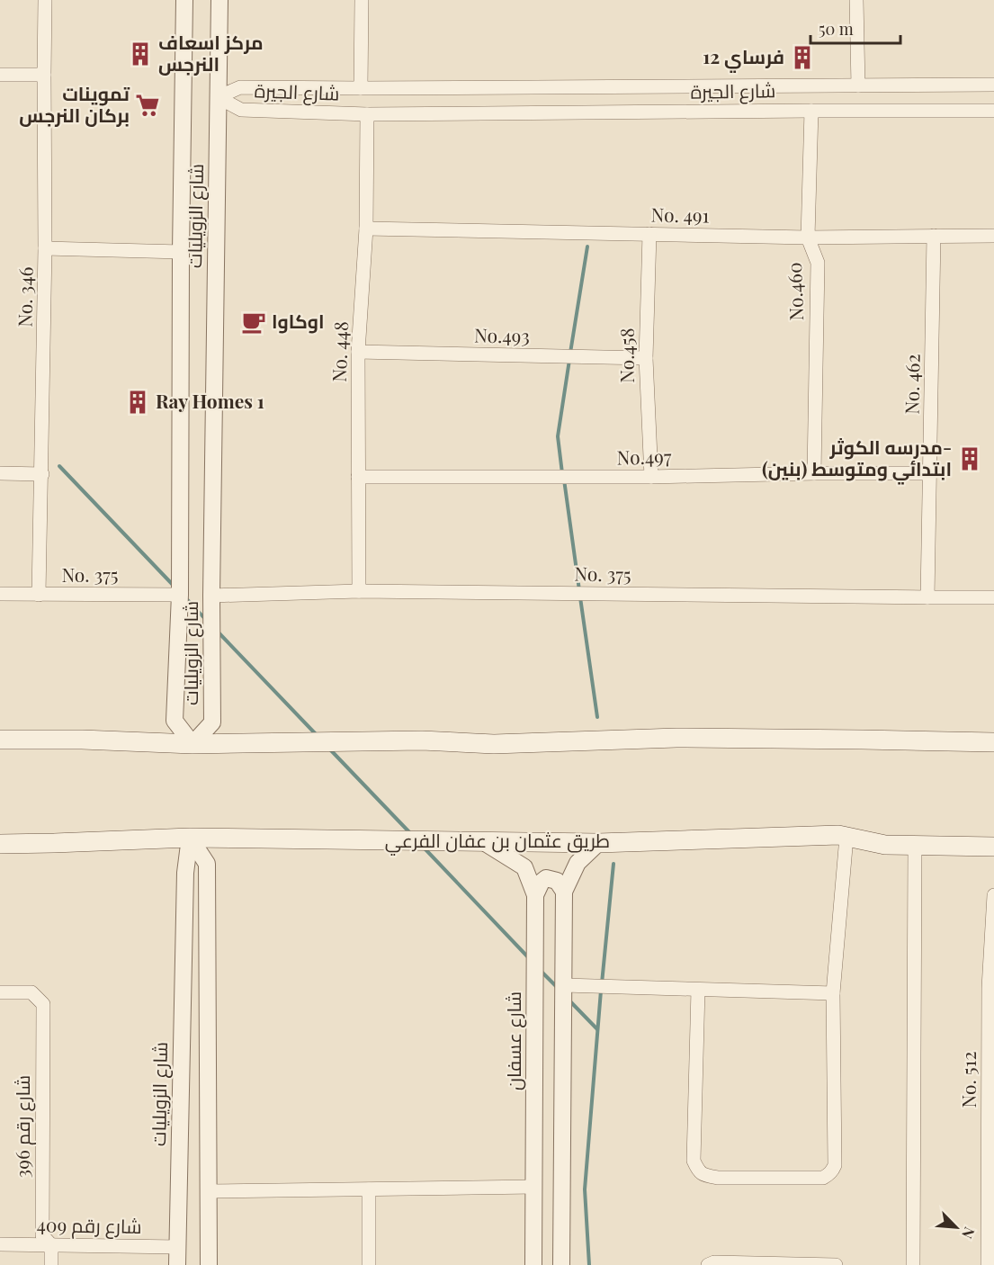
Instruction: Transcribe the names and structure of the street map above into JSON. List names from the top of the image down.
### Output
{
  "streets": {
    "main road": ["طريق عثمان بن عفان الفرعي"],
    "street": [
      "شارع الجيرة",
      "شارع الزويليات",
      "No. 491",
      "No.460",
      "No. 346",
      "No.493",
      "No. 448",
      "No.458",
      "No. 462",
      "No.497",
      "No. 375",
      "شارع عسفان",
      "No. 512",
      "شارع رقم 396",
      "شارع رقم 409"
    ]
  },
  "crossings": [
    ["شارع الجيرة", "شارع الزويليات"],
    ["شارع الجيرة", "No.460"],
    ["شارع الجيرة", "No. 448"],
    ["شارع الزويليات", "No. 375"],
    ["شارع الزويليات", "طريق عثمان بن عفان الفرعي"],
    ["شارع الزويليات", "شارع رقم 409"],
    ["No. 491", "No.460"],
    ["No. 491", "No. 448"],
    ["No. 491", "No.458"],
    ["No. 491", "No. 462"],
    ["No.460", "No.497"],
    ["No. 346", "No. 375"],
    ["No.493", "No. 448"],
    ["No.493", "No.458"],
    ["No. 448", "No.497"],
    ["No. 448", "No. 375"],
    ["No.458", "No.497"],
    ["No. 462", "No.497"],
    ["No. 462", "No. 375"],
    ["طريق عثمان بن عفان الفرعي", "شارع عسفان"],
    ["شارع رقم 396", "شارع رقم 409"]
  ],
  "places": {
    "building": [
      "مركز اسعاف النرجس",
      "فرساي 12",
      "Ray Homes 1",
      "مدرسه الكوثر- ابتدائي ومتوسط (بنين)"
    ],
    "supermarket": ["تموينات بركان النرجس"],
    "cafe": ["اوكاوا"]
  },
  "scale_bar": "50 m",
  "north": "bottom right"
}
